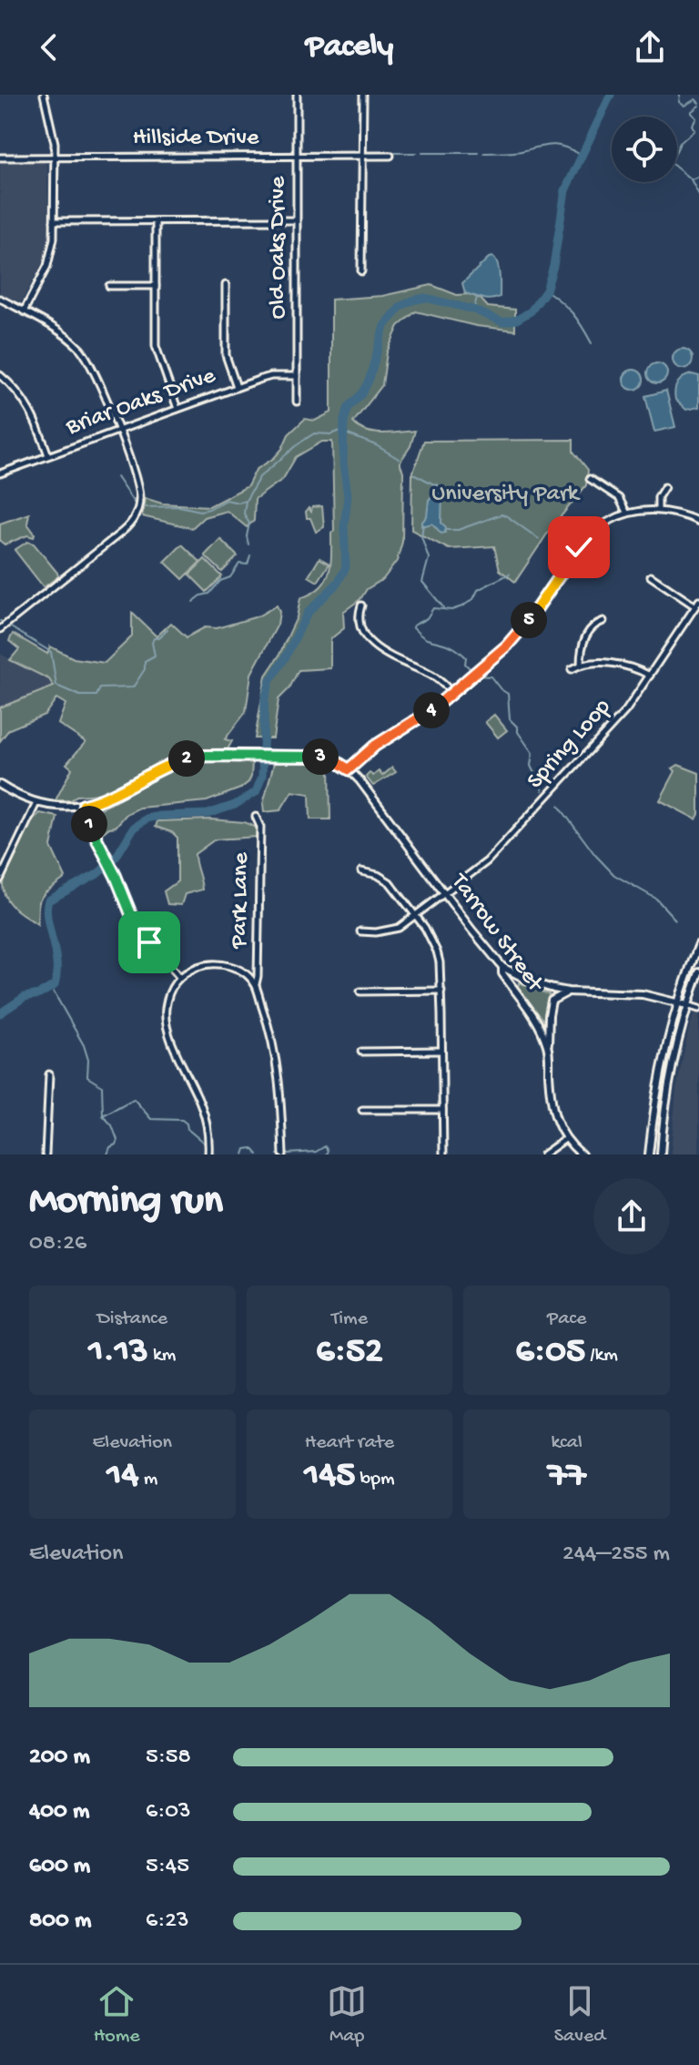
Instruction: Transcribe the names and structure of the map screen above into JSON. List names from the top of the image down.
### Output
{
  "streets": {
    "main road": ["Tarrow Street"],
    "street": [
      "Hillside Drive",
      "Old Oaks Drive",
      "Briar Oaks Drive",
      "Spring Loop",
      "Park Lane"
    ]
  },
  "crossings": [
    ["Hillside Drive", "Old Oaks Drive"],
    ["Old Oaks Drive", "Briar Oaks Drive"],
    ["Spring Loop", "Tarrow Street"]
  ],
  "parks": ["University Park"],
  "page": {
    "header": "Pacely",
    "pins": [
      "5",
      "4",
      "3",
      "2",
      "1"
    ],
    "heading": ["Morning run", "08:26"],
    "stats": [
      ["Distance", "1.13 km"],
      ["Time", "6:52"],
      ["Pace", "6:05 /km"],
      ["Elevation", "14 m"],
      ["Heart rate", "145 bpm"],
      ["kcal", "77"]
    ],
    "chart": ["Elevation", "244–255 m"],
    "list": [
      {
        "name": "200 m",
        "note": "5:58"
      },
      {
        "name": "400 m",
        "note": "6:03"
      },
      {
        "name": "600 m",
        "note": "5:45"
      },
      {
        "name": "800 m",
        "note": "6:23"
      }
    ],
    "tabs": ["Home", "Map", "Saved"]
  }
}
